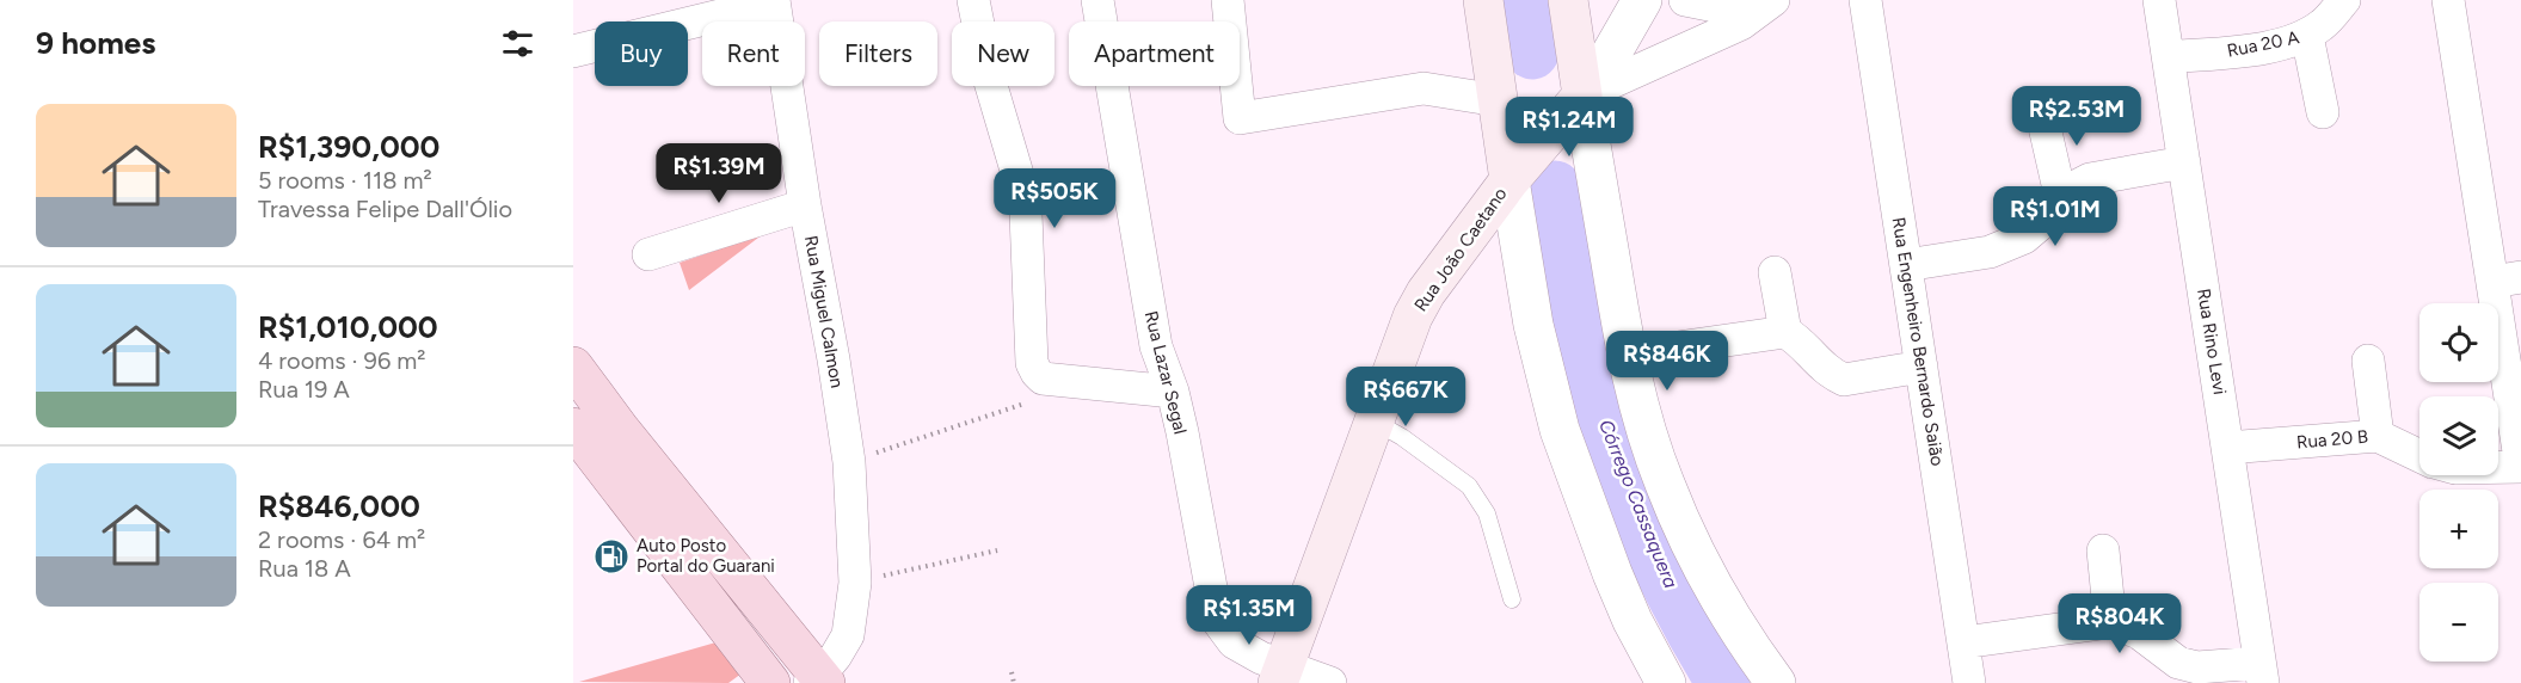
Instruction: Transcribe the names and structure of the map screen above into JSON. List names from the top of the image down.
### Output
{
  "streets": {
    "main road": ["Rua João Caetano"],
    "street": [
      "Rua 20 A",
      "Rua Miguel Calmon",
      "Rua Engenheiro Bernardo Saião",
      "Rua Rino Levi",
      "Rua Lazar Segal",
      "Rua 20 B"
    ]
  },
  "crossings": [
    ["Rua 20 A", "Rua Rino Levi"],
    ["Rua João Caetano", "Rua Lazar Segal"],
    ["Rua Rino Levi", "Rua 20 B"]
  ],
  "water": ["Córrego Cassaquera"],
  "places": {
    "fuel station": ["Auto Posto Portal do Guarani"]
  },
  "page": {
    "heading": "9 homes",
    "chip": [
      "Buy",
      "Rent",
      "Filters",
      "New",
      "Apartment"
    ],
    "list": [
      {
        "name": "R$1,390,000",
        "note": "5 rooms · 118 m² · Travessa Felipe Dall'Ólio"
      },
      {
        "name": "R$1,010,000",
        "note": "4 rooms · 96 m² · Rua 19 A"
      },
      {
        "name": "R$846,000",
        "note": "2 rooms · 64 m² · Rua 18 A"
      }
    ],
    "price": [
      "R$2.53M",
      "R$1.24M",
      "R$1.39M",
      "R$505K",
      "R$1.01M",
      "R$846K",
      "R$667K",
      "R$1.35M",
      "R$804K"
    ],
    "map_buttons": ["+", "−"]
  }
}
